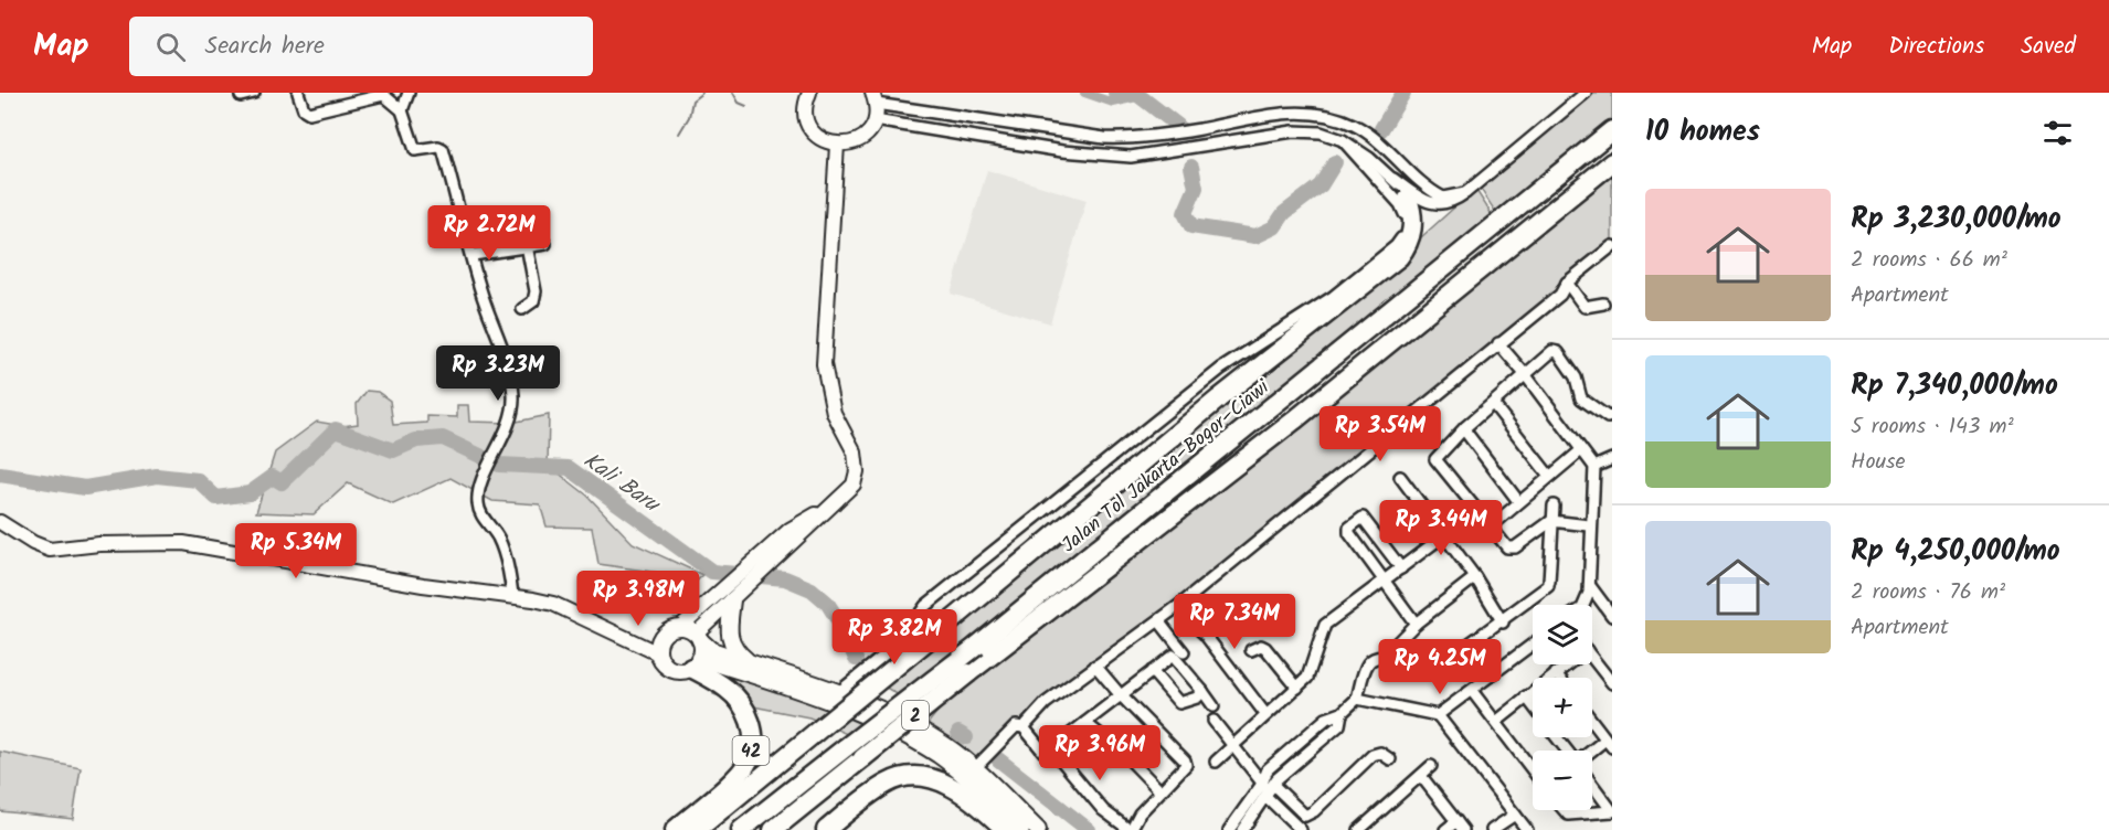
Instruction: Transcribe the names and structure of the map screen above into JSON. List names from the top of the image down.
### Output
{
  "streets": {
    "highway": ["Jalan Tol Jakarta–Bogor–Ciawi", "2", "42"]
  },
  "water": ["Kali Baru"],
  "page": {
    "header": "Map",
    "search": "Search here",
    "nav": ["Map", "Directions", "Saved"],
    "heading": "10 homes",
    "list": [
      {
        "name": "Rp 3,230,000/mo",
        "note": "2 rooms · 66 m² · Apartment"
      },
      {
        "name": "Rp 7,340,000/mo",
        "note": "5 rooms · 143 m² · House"
      },
      {
        "name": "Rp 4,250,000/mo",
        "note": "2 rooms · 76 m² · Apartment"
      }
    ],
    "price": [
      "Rp 2.72M",
      "Rp 3.23M",
      "Rp 3.54M",
      "Rp 3.44M",
      "Rp 5.34M",
      "Rp 3.98M",
      "Rp 7.34M",
      "Rp 3.82M",
      "Rp 4.25M",
      "Rp 3.96M"
    ],
    "map_buttons": ["+", "−"]
  }
}
